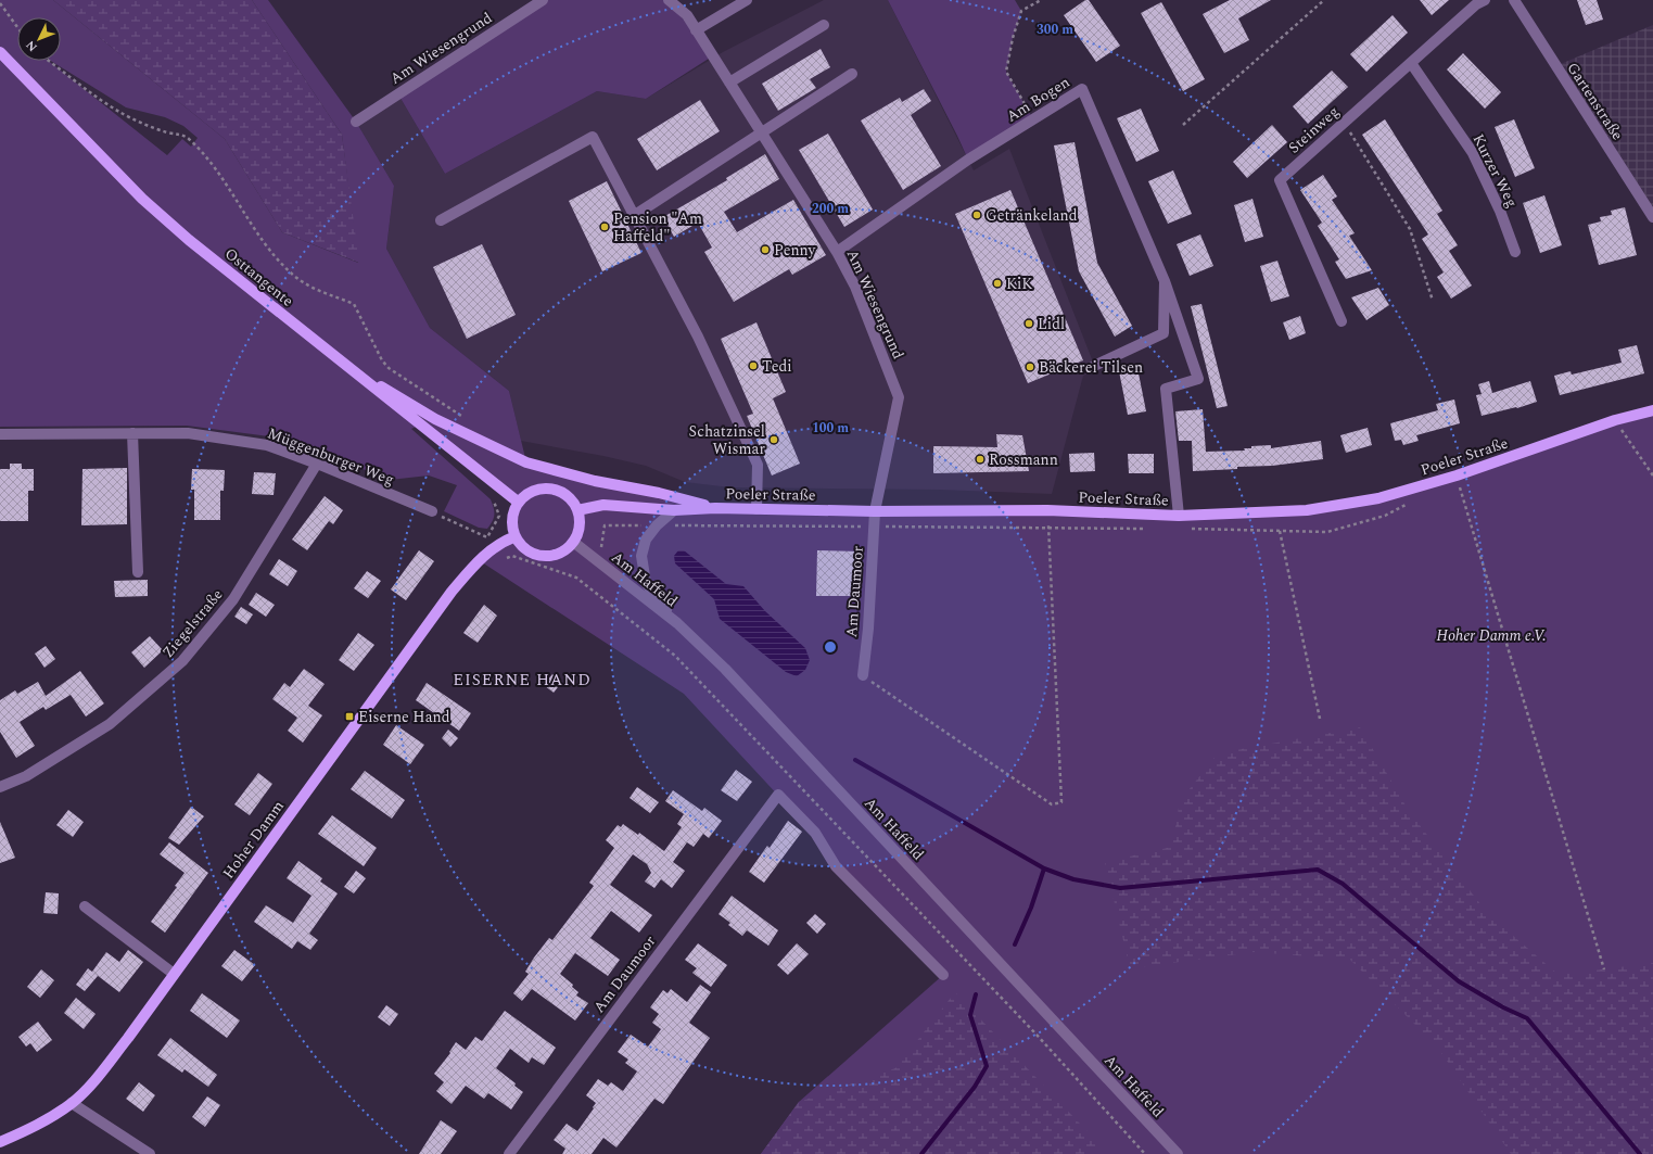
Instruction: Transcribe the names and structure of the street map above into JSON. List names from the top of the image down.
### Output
{
  "streets": {
    "main road": ["Osttangente", "Poeler Straße", "Hoher Damm"],
    "street": [
      "Am Wiesengrund",
      "Am Bogen",
      "Gartenstraße",
      "Steinweg",
      "Kurzer Weg",
      "Müggenburger Weg",
      "Am Haffeld",
      "Am Daumoor",
      "Ziegelstraße"
    ]
  },
  "crossings": [
    ["Am Wiesengrund", "Am Bogen"],
    ["Am Wiesengrund", "Poeler Straße"],
    ["Am Wiesengrund", "Am Daumoor"],
    ["Steinweg", "Kurzer Weg"],
    ["Osttangente", "Poeler Straße"],
    ["Osttangente", "Am Haffeld"],
    ["Osttangente", "Hoher Damm"],
    ["Müggenburger Weg", "Ziegelstraße"],
    ["Poeler Straße", "Am Haffeld"],
    ["Poeler Straße", "Am Daumoor"],
    ["Poeler Straße", "Hoher Damm"],
    ["Am Haffeld", "Hoher Damm"]
  ],
  "districts": ["EISERNE HAND"],
  "parks": ["Hoher Damm e.V."],
  "places": {
    "other": [
      "Getränkeland",
      "Pension \"Am Haffeld\"",
      "Penny",
      "KiK",
      "Lidl",
      "Tedi",
      "Bäckerei Tilsen",
      "Schatzinsel Wismar",
      "Rossmann"
    ],
    "transit": ["Eiserne Hand"]
  },
  "north": "bottom left",
  "rings": ["300 m", "200 m", "100 m"]
}
